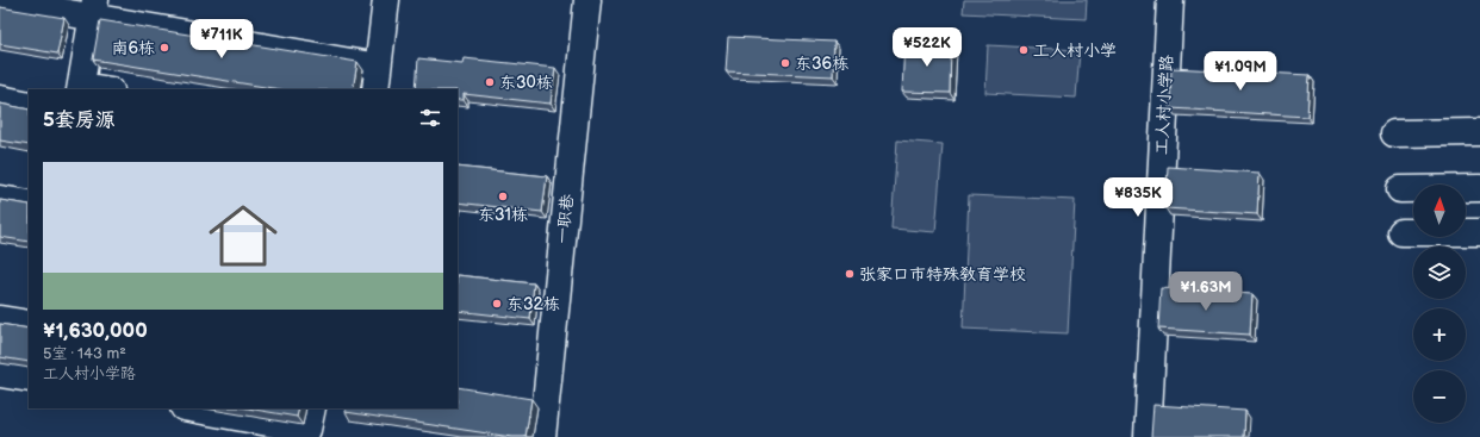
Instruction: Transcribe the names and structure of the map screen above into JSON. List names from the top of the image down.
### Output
{
  "streets": {
    "street": ["工人村小学路", "一职巷"]
  },
  "places": [
    "南6栋",
    "工人村小学",
    "东36栋",
    "东30栋",
    "东31栋",
    "张家口市特殊教育学校",
    "东32栋"
  ],
  "north": "top",
  "page": {
    "price": [
      "¥711K",
      "¥522K",
      "¥1.09M",
      "¥835K",
      "¥1.63M"
    ],
    "heading": "5套房源",
    "list": [
      {
        "name": "¥1,630,000",
        "note": "5室 · 143 m² · 工人村小学路"
      }
    ],
    "map_buttons": ["+", "−"]
  }
}
